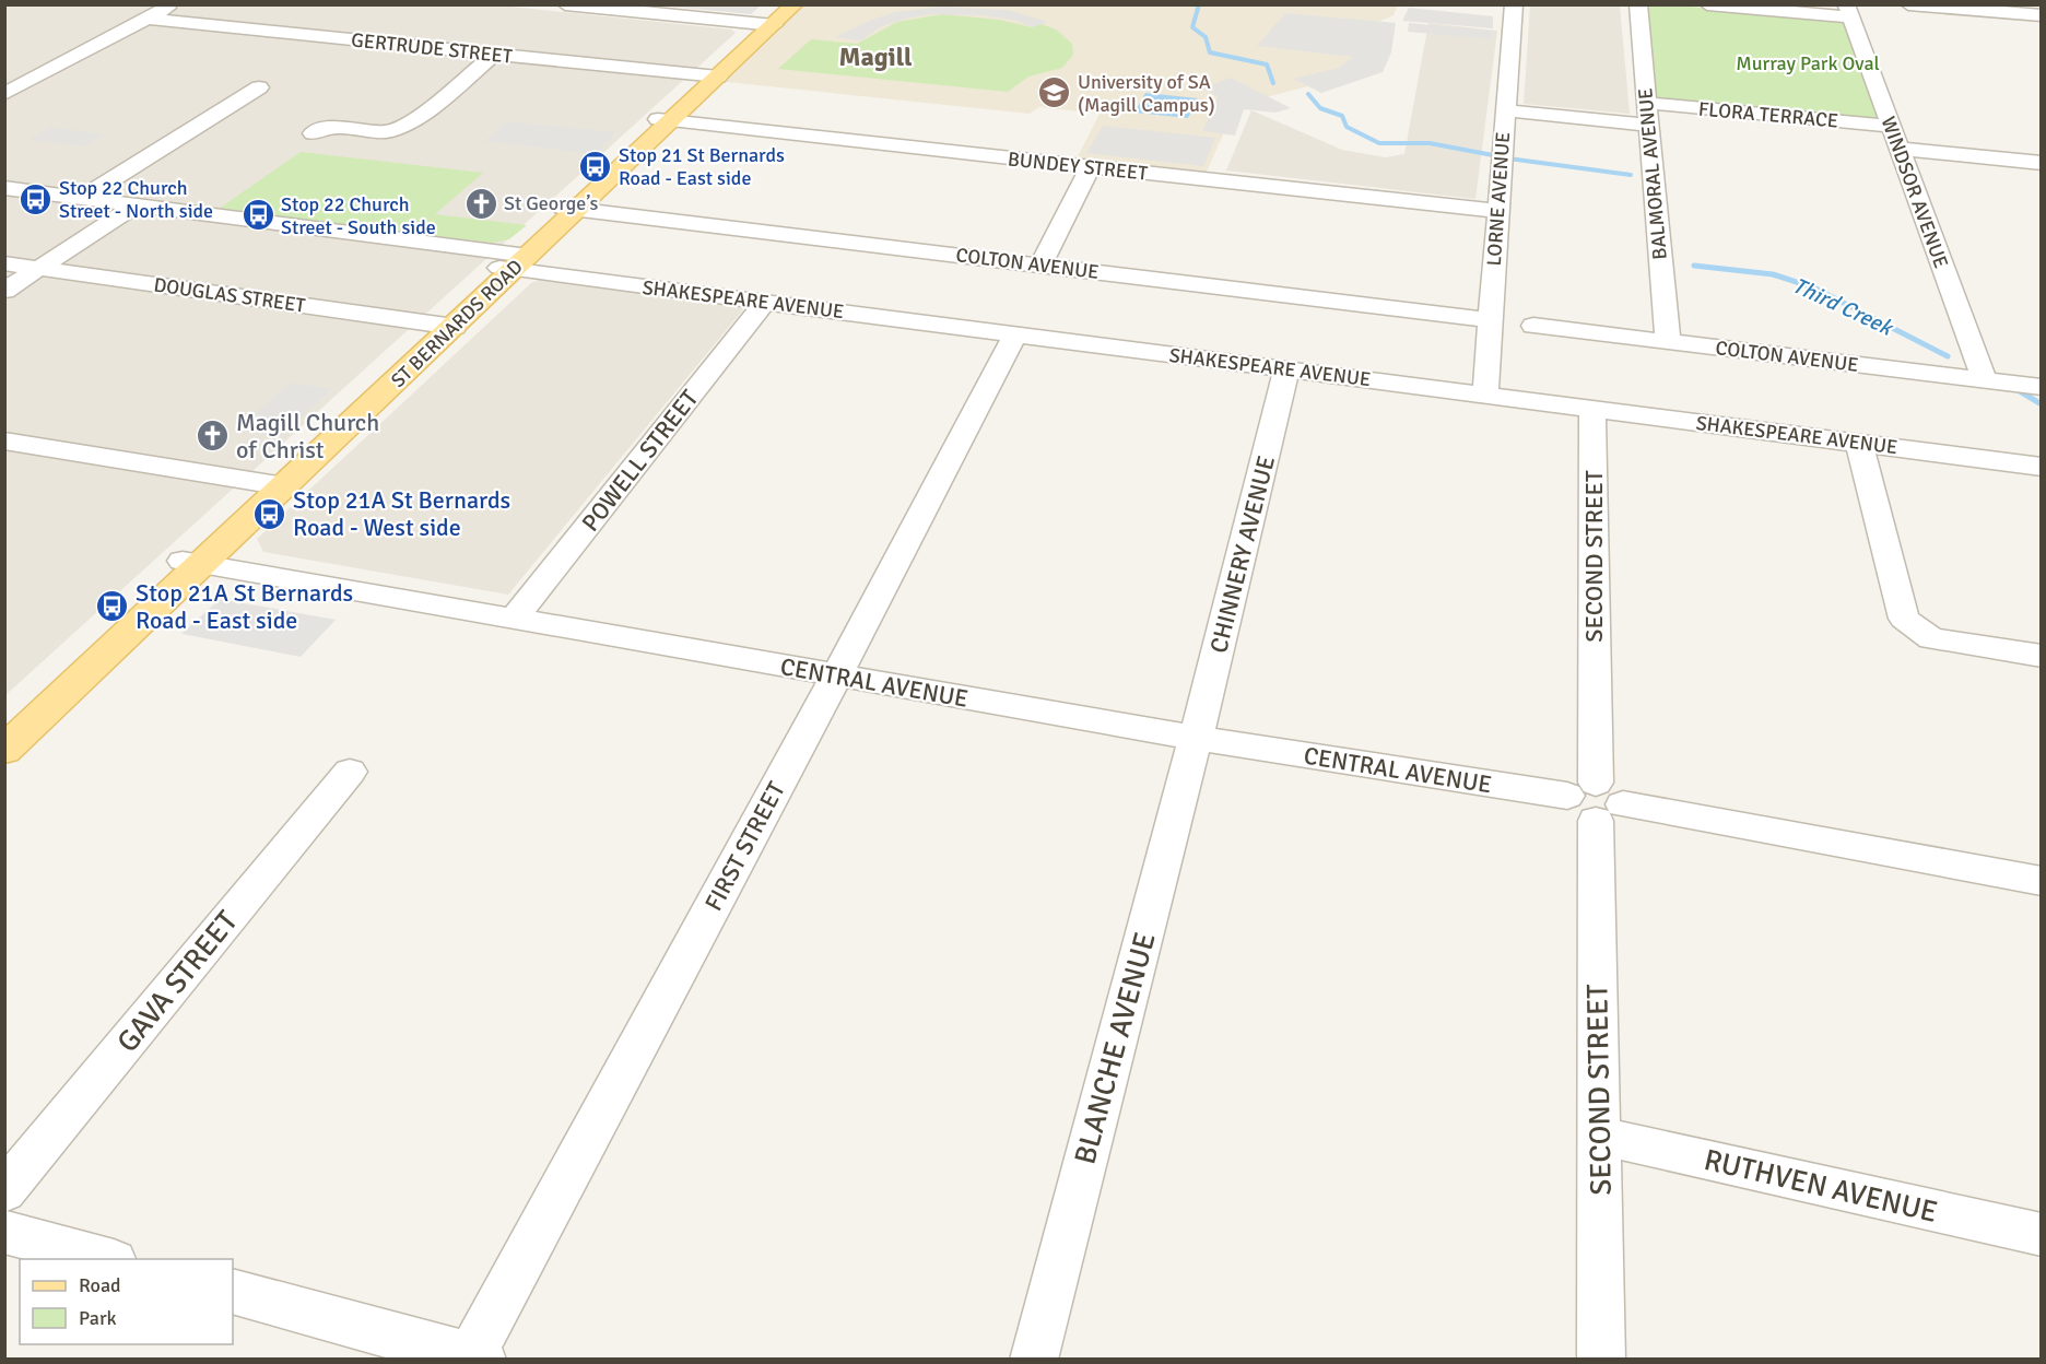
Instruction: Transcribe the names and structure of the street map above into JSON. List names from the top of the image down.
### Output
{
  "streets": {
    "main road": ["ST BERNARDS ROAD"],
    "street": [
      "GERTRUDE STREET",
      "FLORA TERRACE",
      "BUNDEY STREET",
      "BALMORAL AVENUE",
      "WINDSOR AVENUE",
      "LORNE AVENUE",
      "COLTON AVENUE",
      "DOUGLAS STREET",
      "SHAKESPEARE AVENUE",
      "POWELL STREET",
      "CHINNERY AVENUE",
      "SECOND STREET",
      "CENTRAL AVENUE",
      "FIRST STREET",
      "GAVA STREET",
      "BLANCHE AVENUE",
      "RUTHVEN AVENUE"
    ]
  },
  "crossings": [
    ["GERTRUDE STREET", "ST BERNARDS ROAD"],
    ["FLORA TERRACE", "BALMORAL AVENUE"],
    ["FLORA TERRACE", "WINDSOR AVENUE"],
    ["BUNDEY STREET", "LORNE AVENUE"],
    ["BUNDEY STREET", "ST BERNARDS ROAD"],
    ["BALMORAL AVENUE", "COLTON AVENUE"],
    ["WINDSOR AVENUE", "COLTON AVENUE"],
    ["LORNE AVENUE", "COLTON AVENUE"],
    ["LORNE AVENUE", "SHAKESPEARE AVENUE"],
    ["COLTON AVENUE", "ST BERNARDS ROAD"],
    ["DOUGLAS STREET", "ST BERNARDS ROAD"],
    ["SHAKESPEARE AVENUE", "ST BERNARDS ROAD"],
    ["SHAKESPEARE AVENUE", "POWELL STREET"],
    ["SHAKESPEARE AVENUE", "CHINNERY AVENUE"],
    ["SHAKESPEARE AVENUE", "SECOND STREET"],
    ["SHAKESPEARE AVENUE", "FIRST STREET"],
    ["ST BERNARDS ROAD", "CENTRAL AVENUE"],
    ["POWELL STREET", "CENTRAL AVENUE"],
    ["CHINNERY AVENUE", "CENTRAL AVENUE"],
    ["CHINNERY AVENUE", "BLANCHE AVENUE"],
    ["SECOND STREET", "CENTRAL AVENUE"],
    ["SECOND STREET", "RUTHVEN AVENUE"],
    ["CENTRAL AVENUE", "FIRST STREET"],
    ["CENTRAL AVENUE", "BLANCHE AVENUE"]
  ],
  "districts": ["Magill"],
  "water": ["Third Creek"],
  "parks": ["Murray Park Oval"],
  "places": {
    "school or university": ["University of SA (Magill Campus)"],
    "bus stop": [
      "Stop 21 St Bernards Road - East side",
      "Stop 22 Church Street - North side",
      "Stop 22 Church Street - South side",
      "Stop 21A St Bernards Road - West side",
      "Stop 21A St Bernards Road - East side"
    ],
    "church": ["St George’s", "Magill Church of Christ"]
  },
  "legend": ["Road", "Park"]
}
